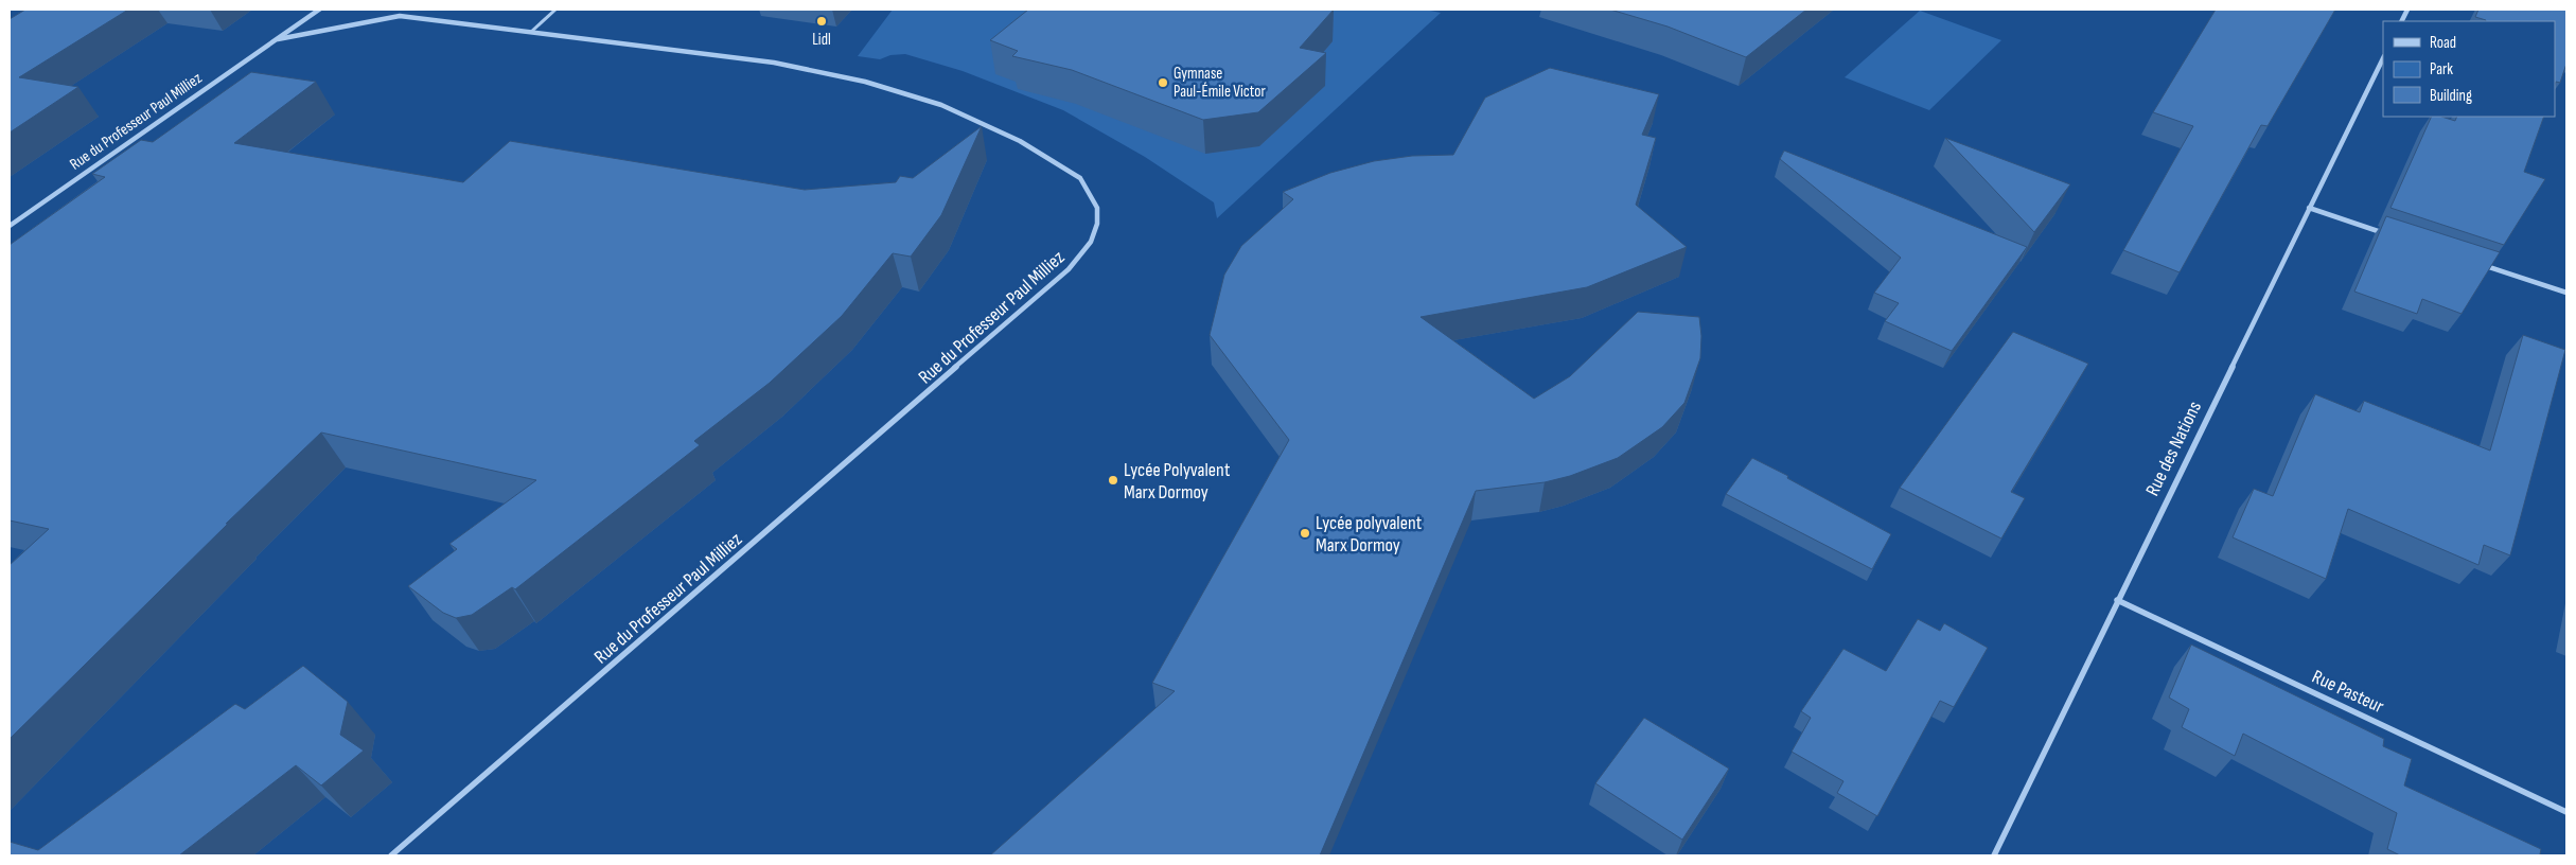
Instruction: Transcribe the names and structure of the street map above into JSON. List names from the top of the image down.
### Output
{
  "streets": {
    "street": ["Rue du Professeur Paul Milliez", "Rue des Nations", "Rue Pasteur"]
  },
  "crossings": [
    ["Rue des Nations", "Rue Pasteur"]
  ],
  "places": [
    "Lidl",
    "Gymnase Paul-Émile Victor",
    "Lycée Polyvalent Marx Dormoy",
    "Lycée polyvalent Marx Dormoy"
  ],
  "legend": ["Road", "Park", "Building"]
}
